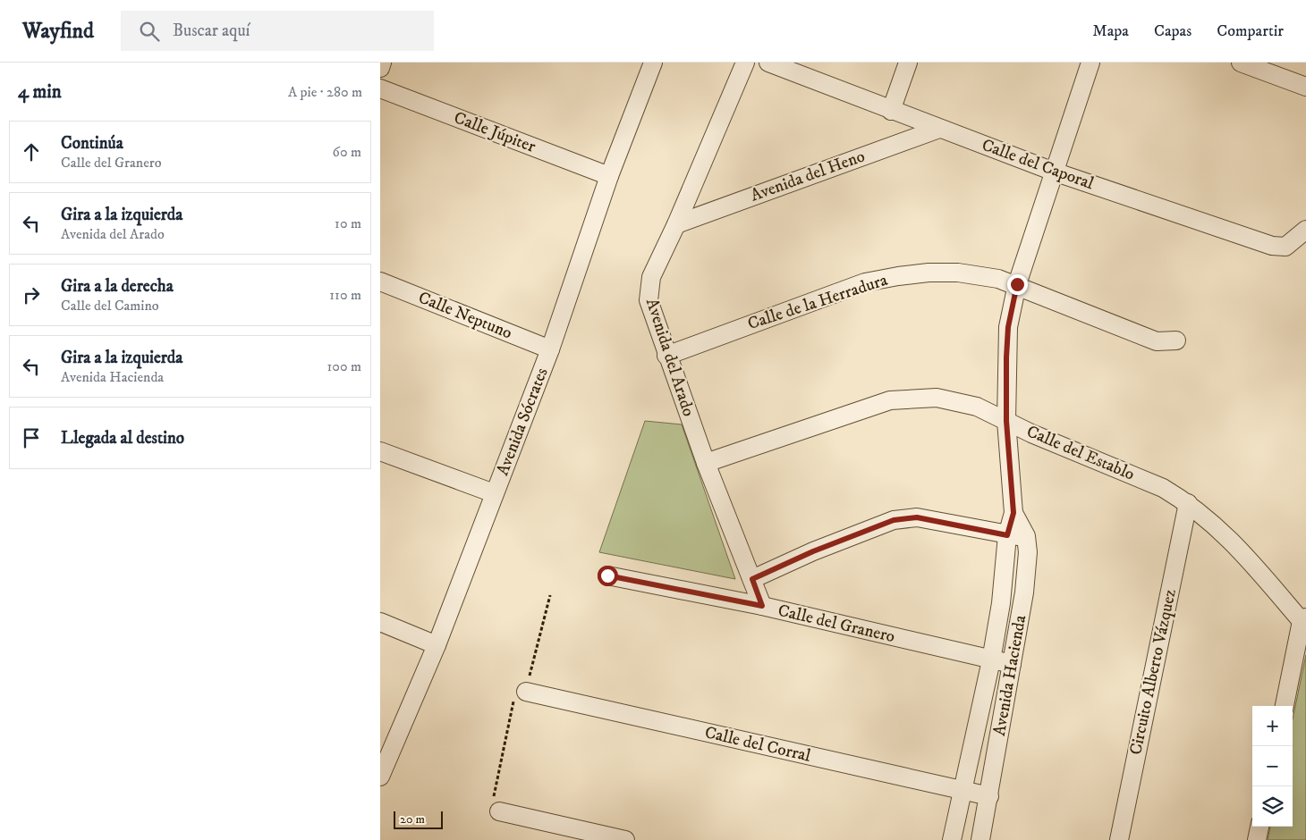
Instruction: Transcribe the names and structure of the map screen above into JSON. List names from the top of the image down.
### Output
{
  "streets": {
    "street": [
      "Calle Júpiter",
      "Calle del Caporal",
      "Avenida del Heno",
      "Calle de la Herradura",
      "Calle Neptuno",
      "Avenida del Arado",
      "Avenida Sócrates",
      "Calle del Establo",
      "Calle del Granero",
      "Circuito Alberto Vázquez",
      "Avenida Hacienda",
      "Calle del Corral"
    ]
  },
  "crossings": [
    ["Calle Júpiter", "Avenida Sócrates"],
    ["Calle del Caporal", "Avenida del Heno"],
    ["Calle del Caporal", "Avenida Hacienda"],
    ["Avenida del Heno", "Avenida del Arado"],
    ["Calle de la Herradura", "Avenida del Arado"],
    ["Calle de la Herradura", "Avenida Hacienda"],
    ["Calle Neptuno", "Avenida Sócrates"],
    ["Avenida del Arado", "Calle del Establo"],
    ["Avenida del Arado", "Calle del Granero"],
    ["Calle del Establo", "Circuito Alberto Vázquez"],
    ["Calle del Establo", "Avenida Hacienda"],
    ["Calle del Granero", "Avenida Hacienda"],
    ["Avenida Hacienda", "Calle del Corral"]
  ],
  "scale_bar": "20 m",
  "page": {
    "header": "Wayfind",
    "search": "Buscar aquí",
    "nav": ["Mapa", "Capas", "Compartir"],
    "heading": ["4 min", "A pie · 280 m"],
    "list": [
      ["Continúa", "Calle del Granero", "60 m"],
      ["Gira a la izquierda", "Avenida del Arado", "10 m"],
      ["Gira a la derecha", "Calle del Camino", "110 m"],
      ["Gira a la izquierda", "Avenida Hacienda", "100 m"],
      "Llegada al destino"
    ],
    "map_buttons": ["+", "−"],
    "scale": "20 m"
  }
}
